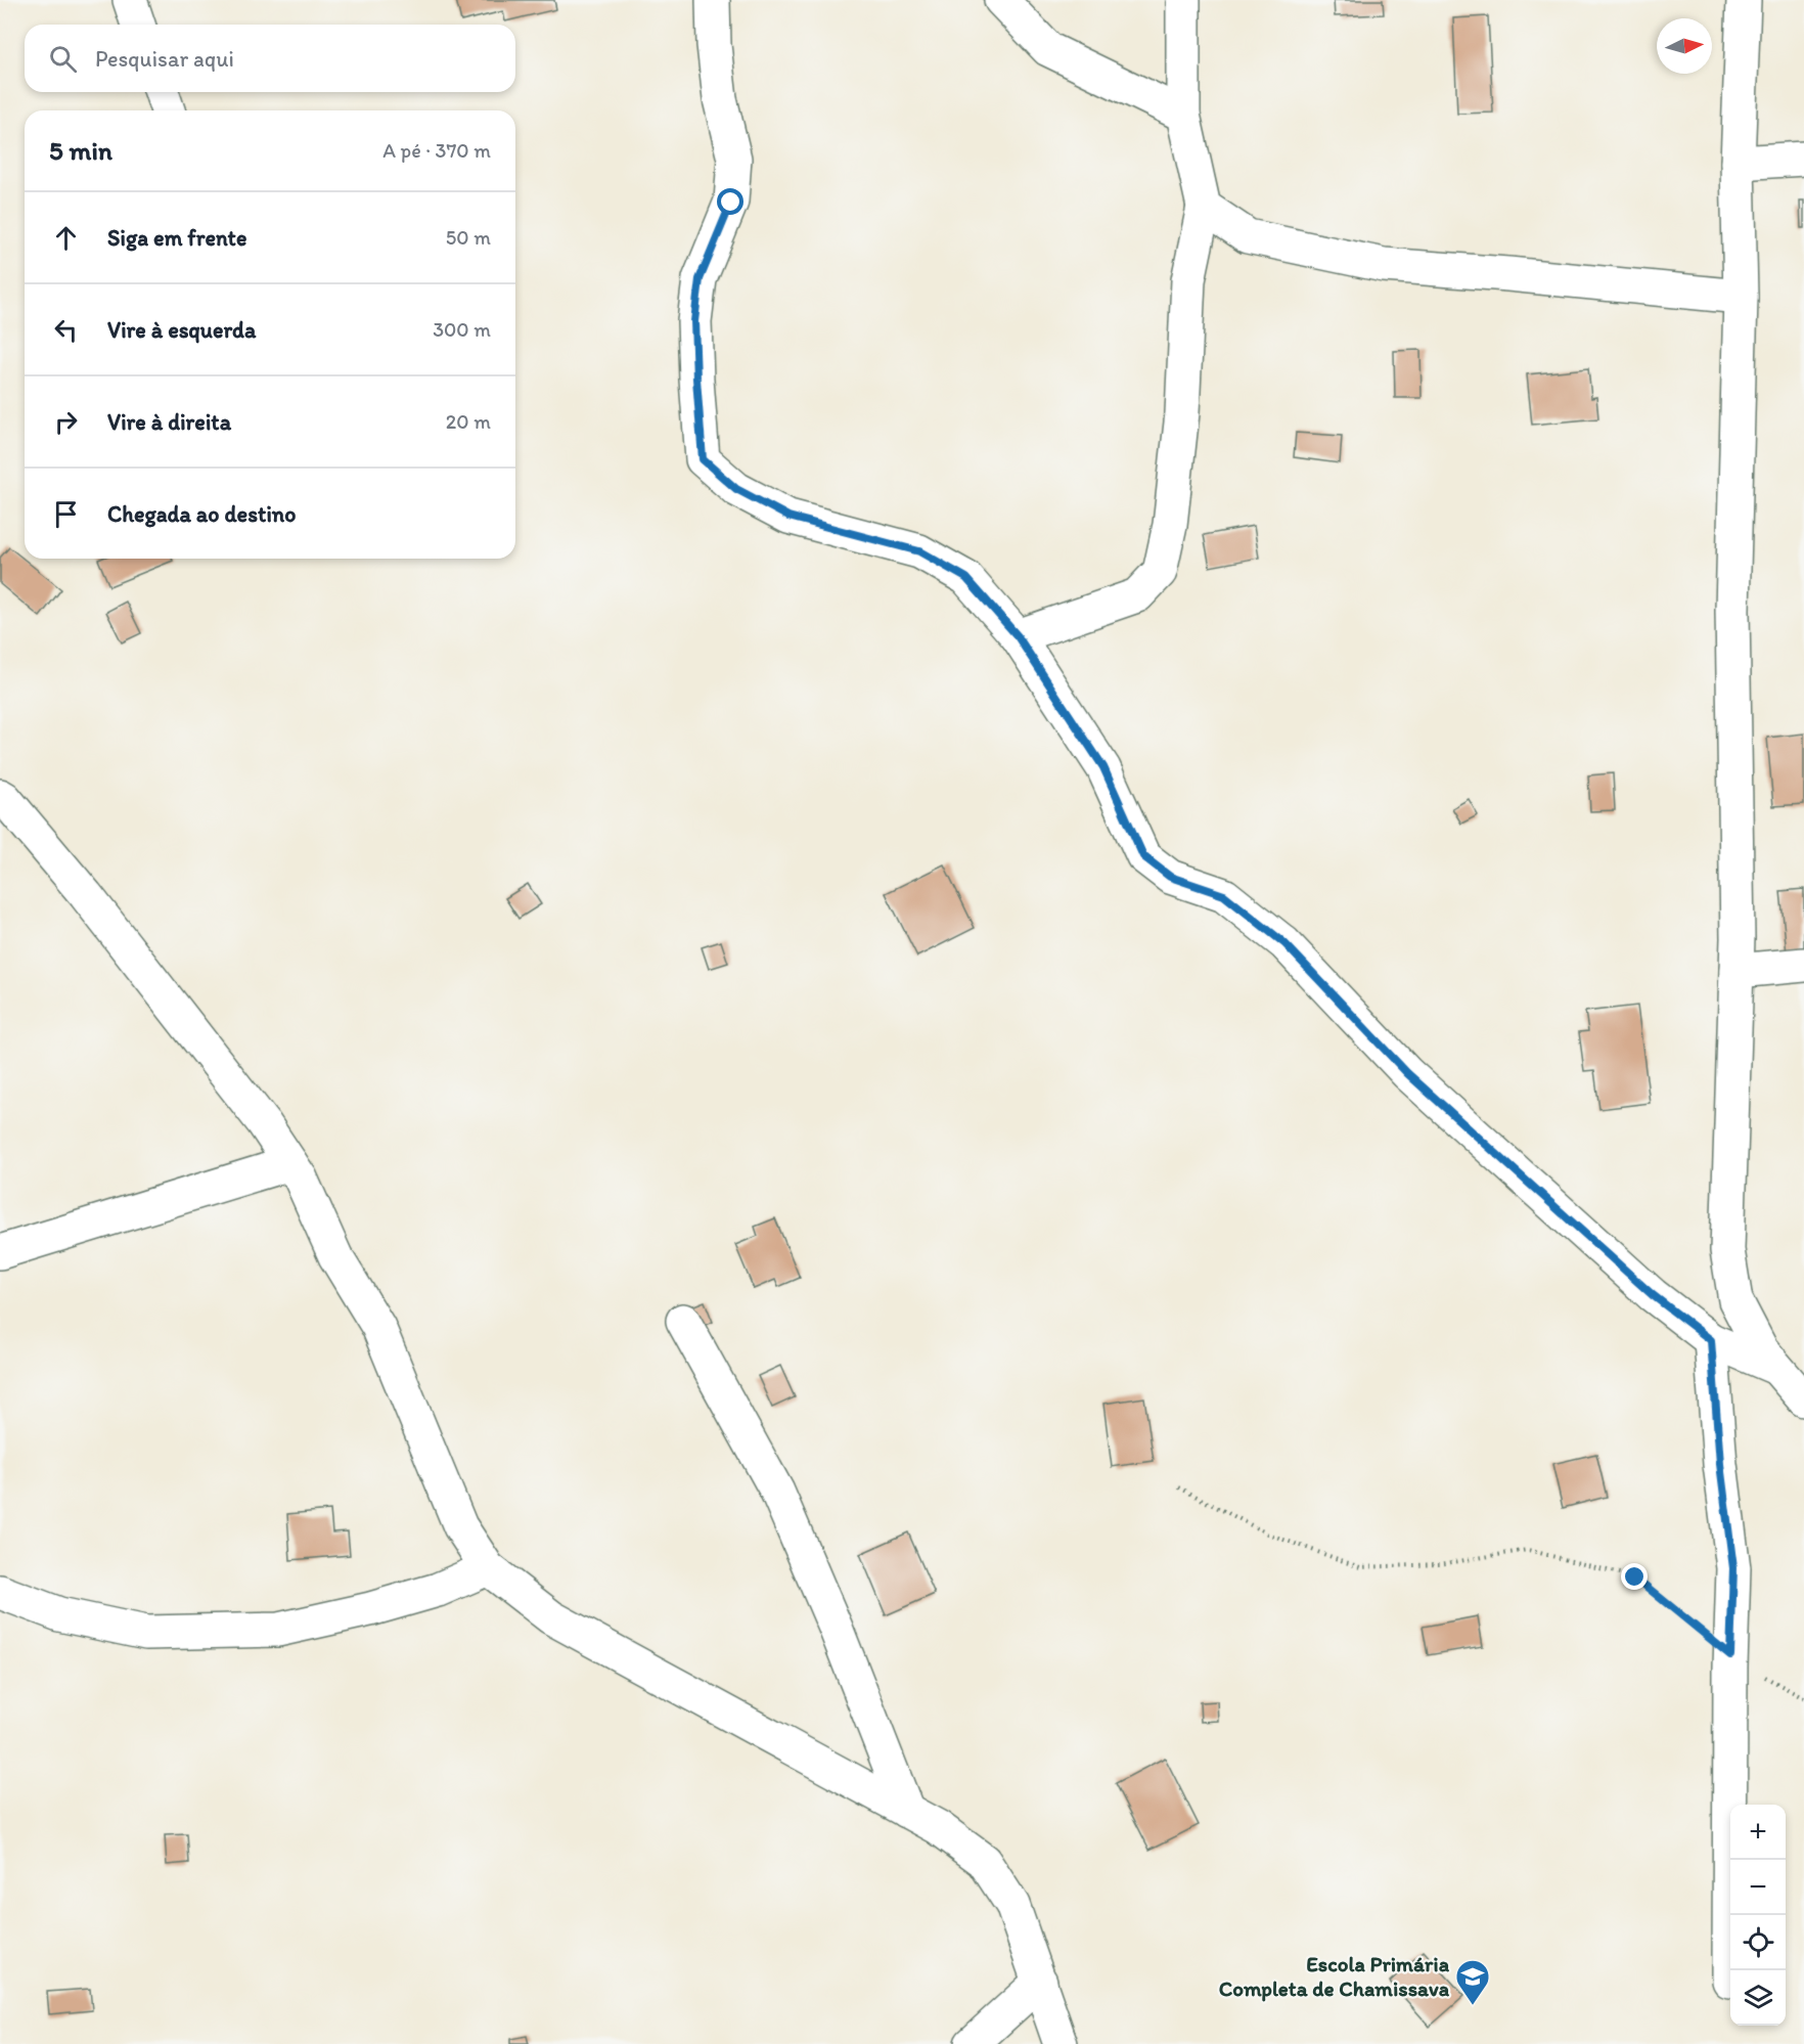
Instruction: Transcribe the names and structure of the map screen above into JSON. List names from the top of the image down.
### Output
{
  "places": {
    "school or university": ["Escola Primária Completa de Chamissava"]
  },
  "north": "right",
  "page": {
    "search": "Pesquisar aqui",
    "heading": ["5 min", "A pé · 370 m"],
    "list": [
      ["Siga em frente", "50 m"],
      ["Vire à esquerda", "300 m"],
      ["Vire à direita", "20 m"],
      "Chegada ao destino"
    ],
    "map_buttons": ["+", "−"]
  }
}
